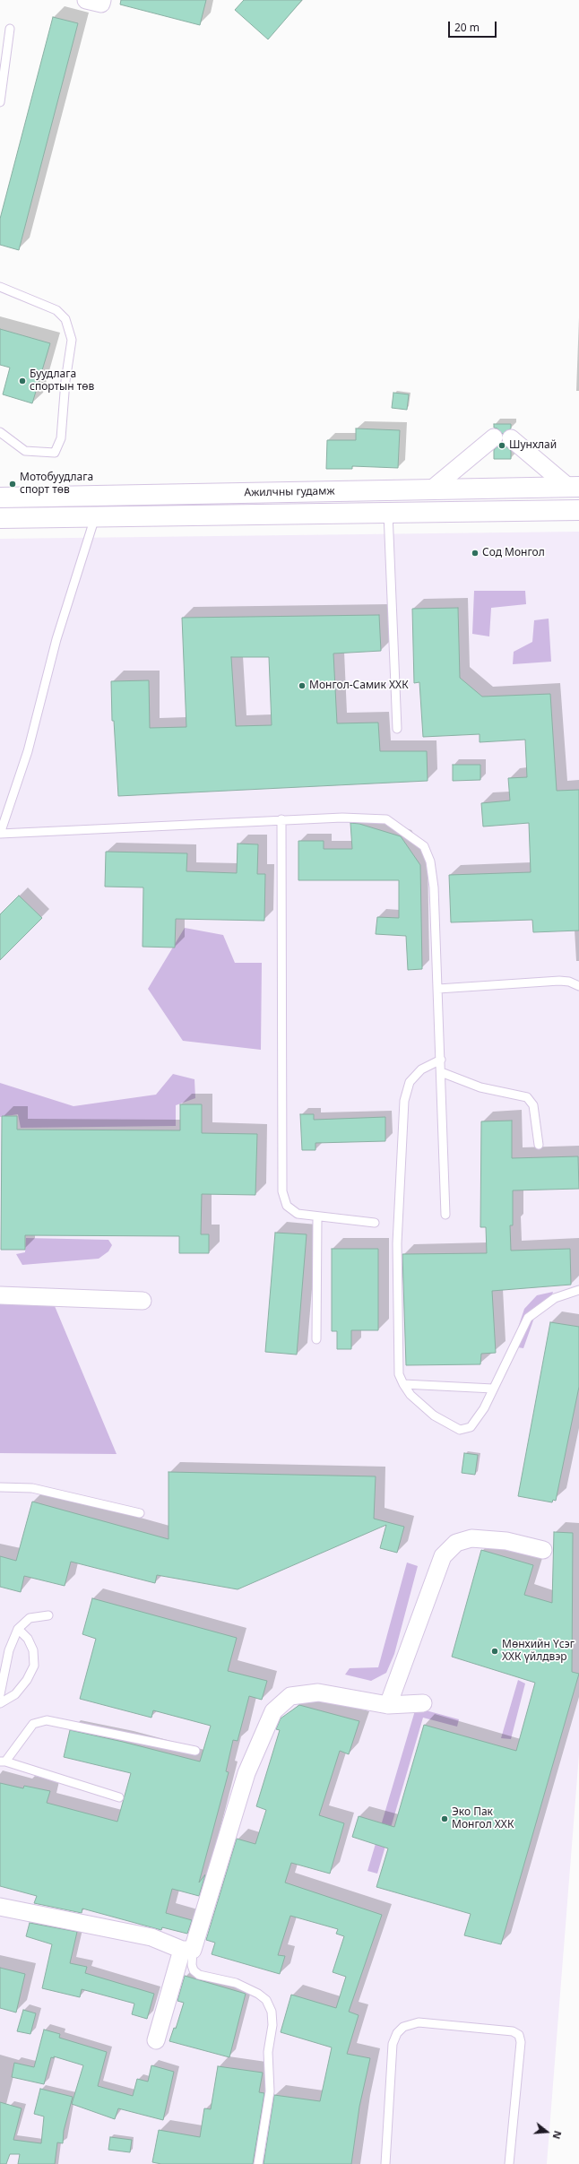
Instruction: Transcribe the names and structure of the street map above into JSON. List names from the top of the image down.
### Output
{
  "streets": {
    "main road": ["Ажилчны гудамж"]
  },
  "places": [
    "Буудлага спортын төв",
    "Шунхлай",
    "Мотобуудлага спорт төв",
    "Сод Монгол",
    "Монгол-Самик ХХК",
    "Мөнхийн Үсэг ХХК үйлдвэр",
    "Эко Пак Монгол ХХК"
  ],
  "scale_bar": "20 m",
  "north": "right"
}
